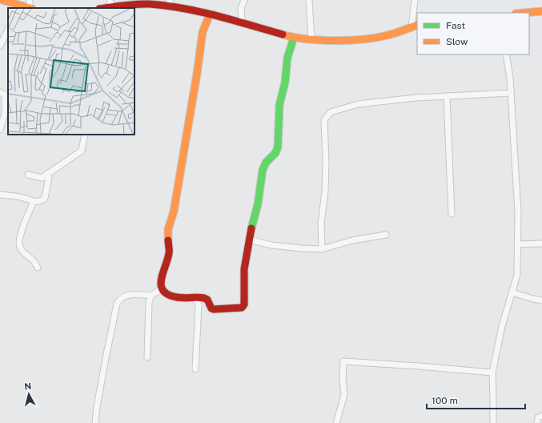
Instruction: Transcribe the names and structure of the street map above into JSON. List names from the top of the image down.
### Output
{
  "legend": ["Fast", "Slow"],
  "scale_bar": "100 m",
  "north": "top"
}
